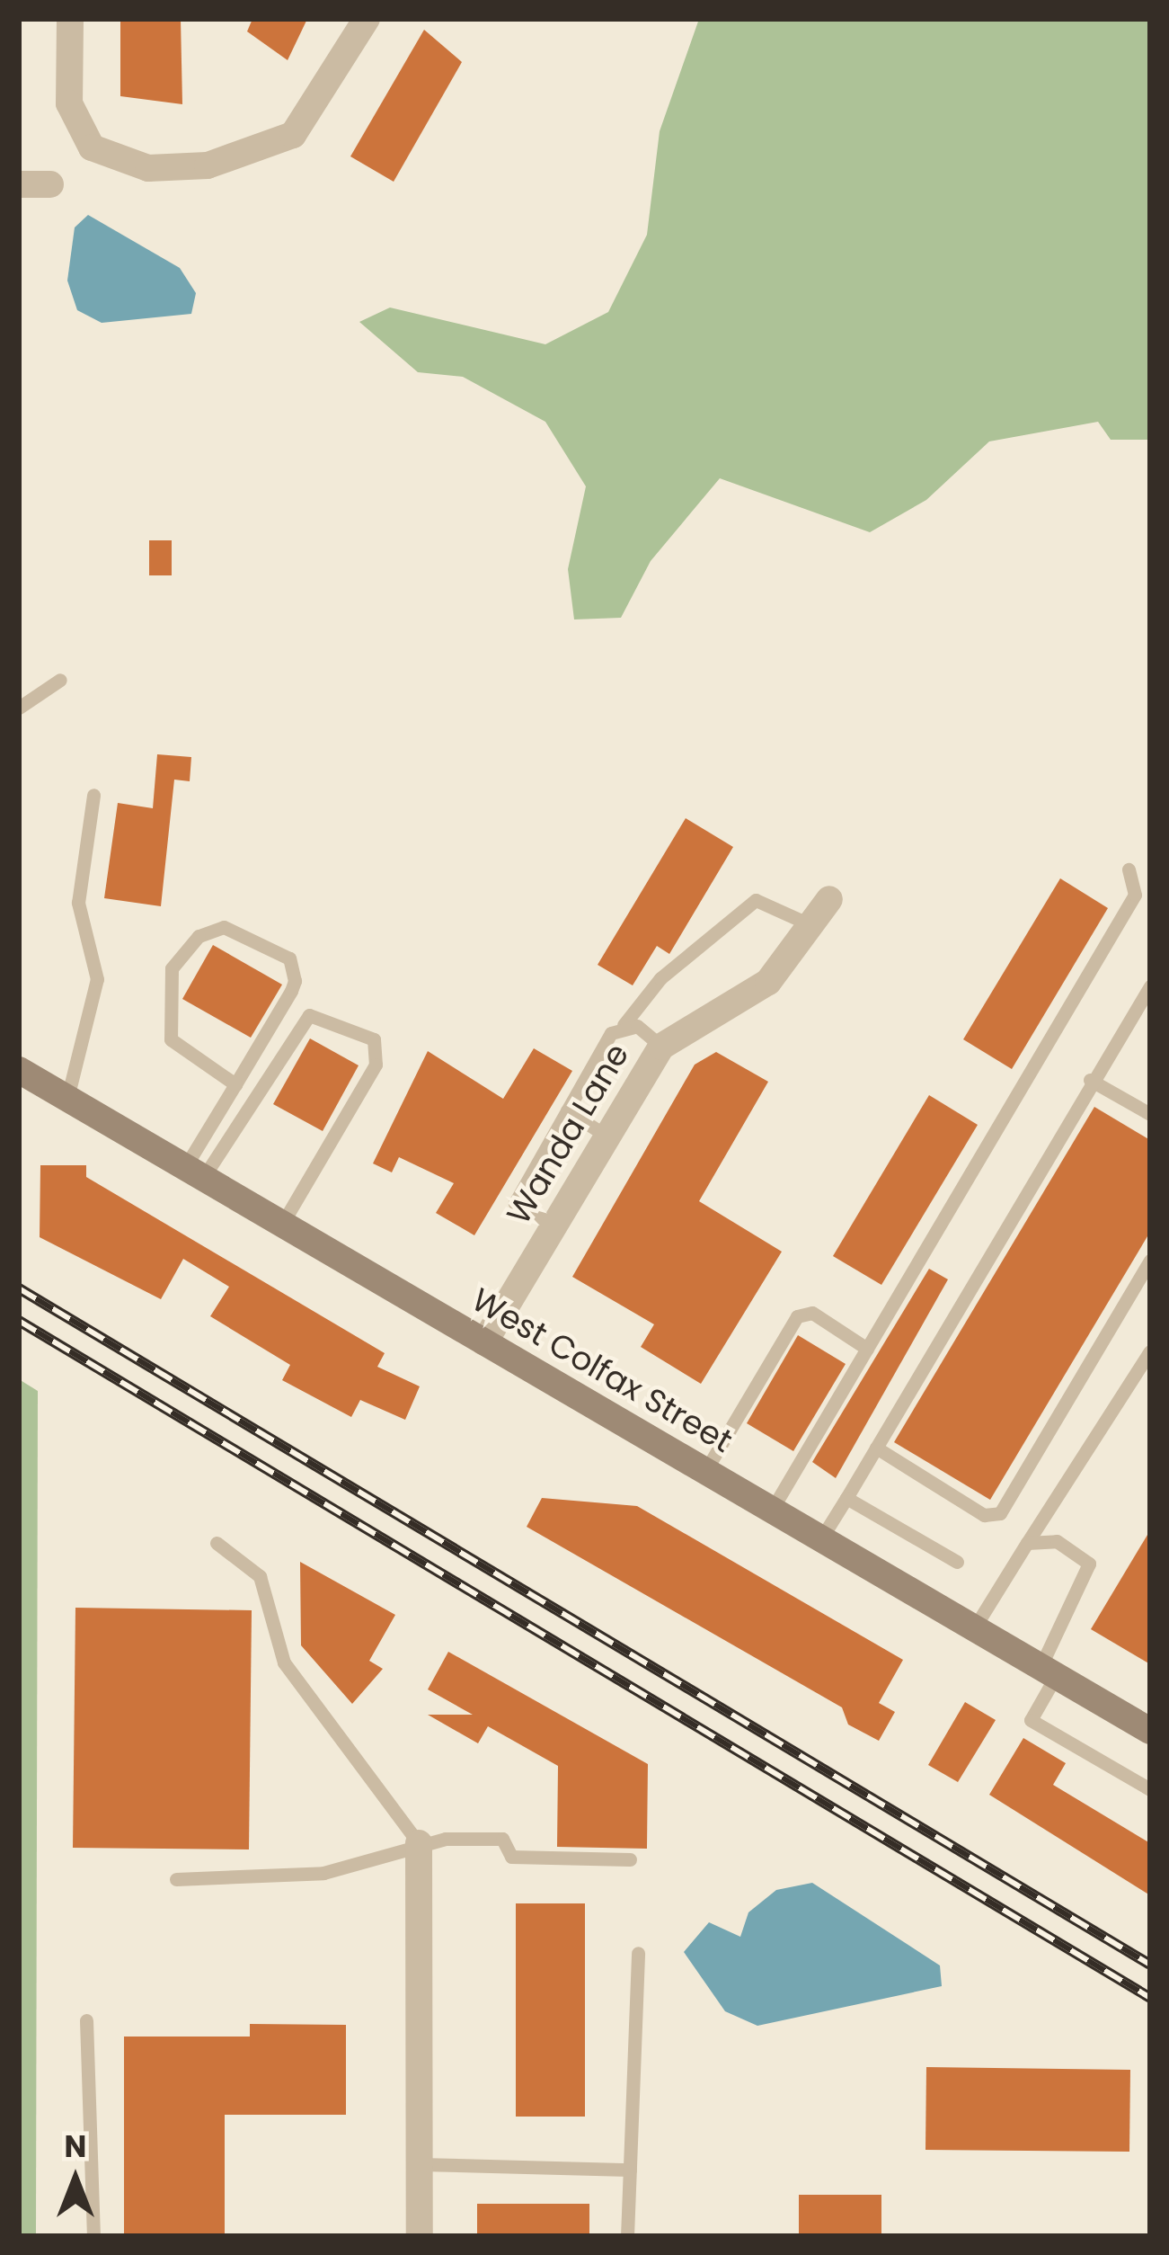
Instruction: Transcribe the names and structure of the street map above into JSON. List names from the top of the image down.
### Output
{
  "streets": {
    "street": ["Wanda Lane", "West Colfax Street"]
  },
  "crossings": [
    ["Wanda Lane", "West Colfax Street"]
  ],
  "north": "top"
}
